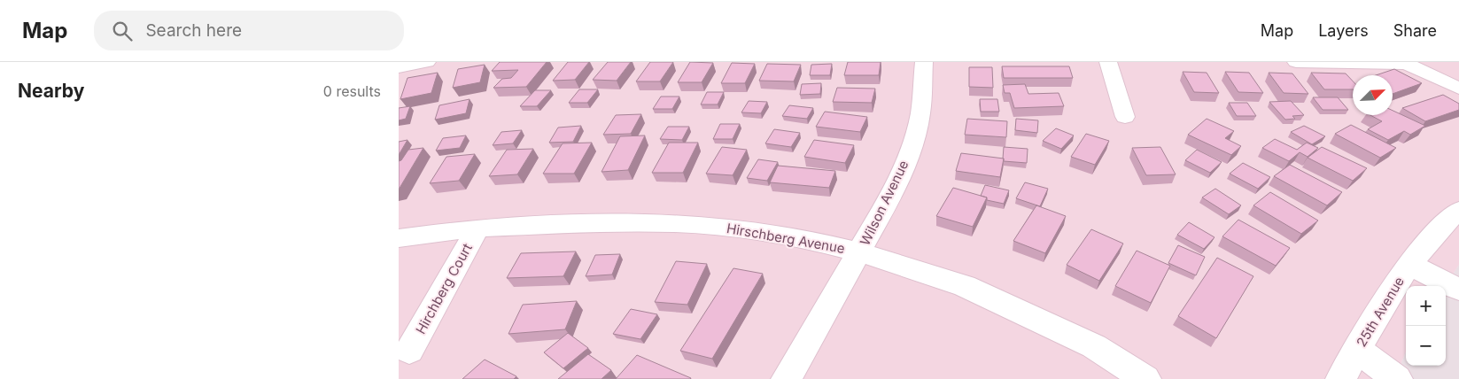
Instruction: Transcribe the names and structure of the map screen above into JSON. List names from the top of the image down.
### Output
{
  "streets": {
    "street": [
      "Wilson Avenue",
      "Hirschberg Avenue",
      "Hirchberg Court",
      "25th Avenue"
    ]
  },
  "crossings": [
    ["Wilson Avenue", "Hirschberg Avenue"],
    ["Hirschberg Avenue", "Hirchberg Court"]
  ],
  "north": "top right",
  "page": {
    "header": "Map",
    "search": "Search here",
    "nav": ["Map", "Layers", "Share"],
    "heading": ["Nearby", "0 results"],
    "map_buttons": ["+", "−"]
  }
}
